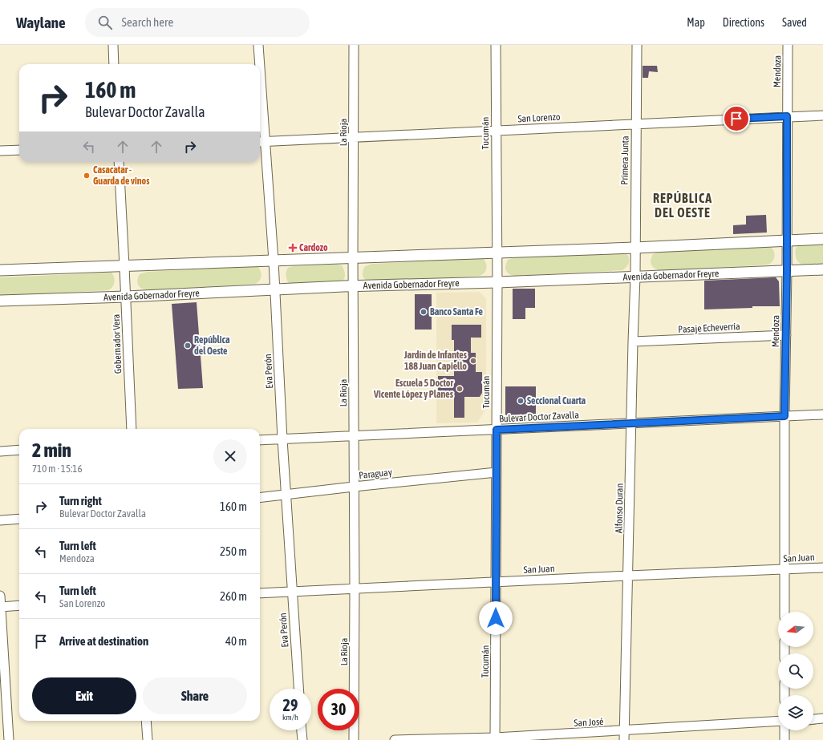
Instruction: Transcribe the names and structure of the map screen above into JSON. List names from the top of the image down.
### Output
{
  "streets": {
    "main road": ["Avenida Gobernador Freyre"],
    "street": [
      "Mendoza",
      "San Lorenzo",
      "La Rioja",
      "Tucumán",
      "Primera Junta",
      "Pasaje Echeverría",
      "Gobernador Vera",
      "Eva Perón",
      "Bulevar Doctor Zavalla",
      "Paraguay",
      "Alfonso Duran",
      "San Juan",
      "San José"
    ]
  },
  "crossings": [
    ["Mendoza", "San Lorenzo"],
    ["Mendoza", "Avenida Gobernador Freyre"],
    ["Mendoza", "Pasaje Echeverría"],
    ["Mendoza", "Bulevar Doctor Zavalla"],
    ["Mendoza", "San Juan"],
    ["San Lorenzo", "La Rioja"],
    ["San Lorenzo", "Tucumán"],
    ["San Lorenzo", "Primera Junta"],
    ["San Lorenzo", "Eva Perón"],
    ["La Rioja", "Avenida Gobernador Freyre"],
    ["La Rioja", "Bulevar Doctor Zavalla"],
    ["La Rioja", "Paraguay"],
    ["La Rioja", "San Juan"],
    ["Tucumán", "Avenida Gobernador Freyre"],
    ["Tucumán", "Bulevar Doctor Zavalla"],
    ["Tucumán", "Paraguay"],
    ["Tucumán", "San Juan"],
    ["Tucumán", "San José"],
    ["Primera Junta", "Avenida Gobernador Freyre"],
    ["Primera Junta", "Alfonso Duran"],
    ["Avenida Gobernador Freyre", "Gobernador Vera"],
    ["Avenida Gobernador Freyre", "Eva Perón"],
    ["Avenida Gobernador Freyre", "Alfonso Duran"],
    ["Pasaje Echeverría", "Alfonso Duran"],
    ["Eva Perón", "Bulevar Doctor Zavalla"],
    ["Eva Perón", "Paraguay"],
    ["Eva Perón", "San Juan"],
    ["Bulevar Doctor Zavalla", "Alfonso Duran"],
    ["Alfonso Duran", "San Juan"],
    ["Alfonso Duran", "San José"]
  ],
  "districts": ["REPÚBLICA DEL OESTE"],
  "places": {
    "other": [
      "Casacatar - Guarda de vinos",
      "Banco Santa Fe",
      "República del Oeste",
      "Jardín de Infantes 188 Juan Capiello",
      "Escuela 5 Doctor Vicente López y Planes",
      "Seccional Cuarta"
    ],
    "health": ["Cardozo"]
  },
  "north": "left",
  "page": {
    "header": "Waylane",
    "search": "Search here",
    "nav": ["Map", "Directions", "Saved"],
    "turn": ["160 m", "Bulevar Doctor Zavalla"],
    "heading": ["2 min", "710 m · 15:16"],
    "list": [
      {
        "name": "Turn right",
        "note": "Bulevar Doctor Zavalla",
        "value": "160 m"
      },
      {
        "name": "Turn left",
        "note": "Mendoza",
        "value": "250 m"
      },
      {
        "name": "Turn left",
        "note": "San Lorenzo",
        "value": "260 m"
      },
      {
        "name": "Arrive at destination",
        "value": "40 m"
      }
    ],
    "buttons": ["Exit", "Share"],
    "speed": "29 km/h",
    "limit": "30"
  }
}
